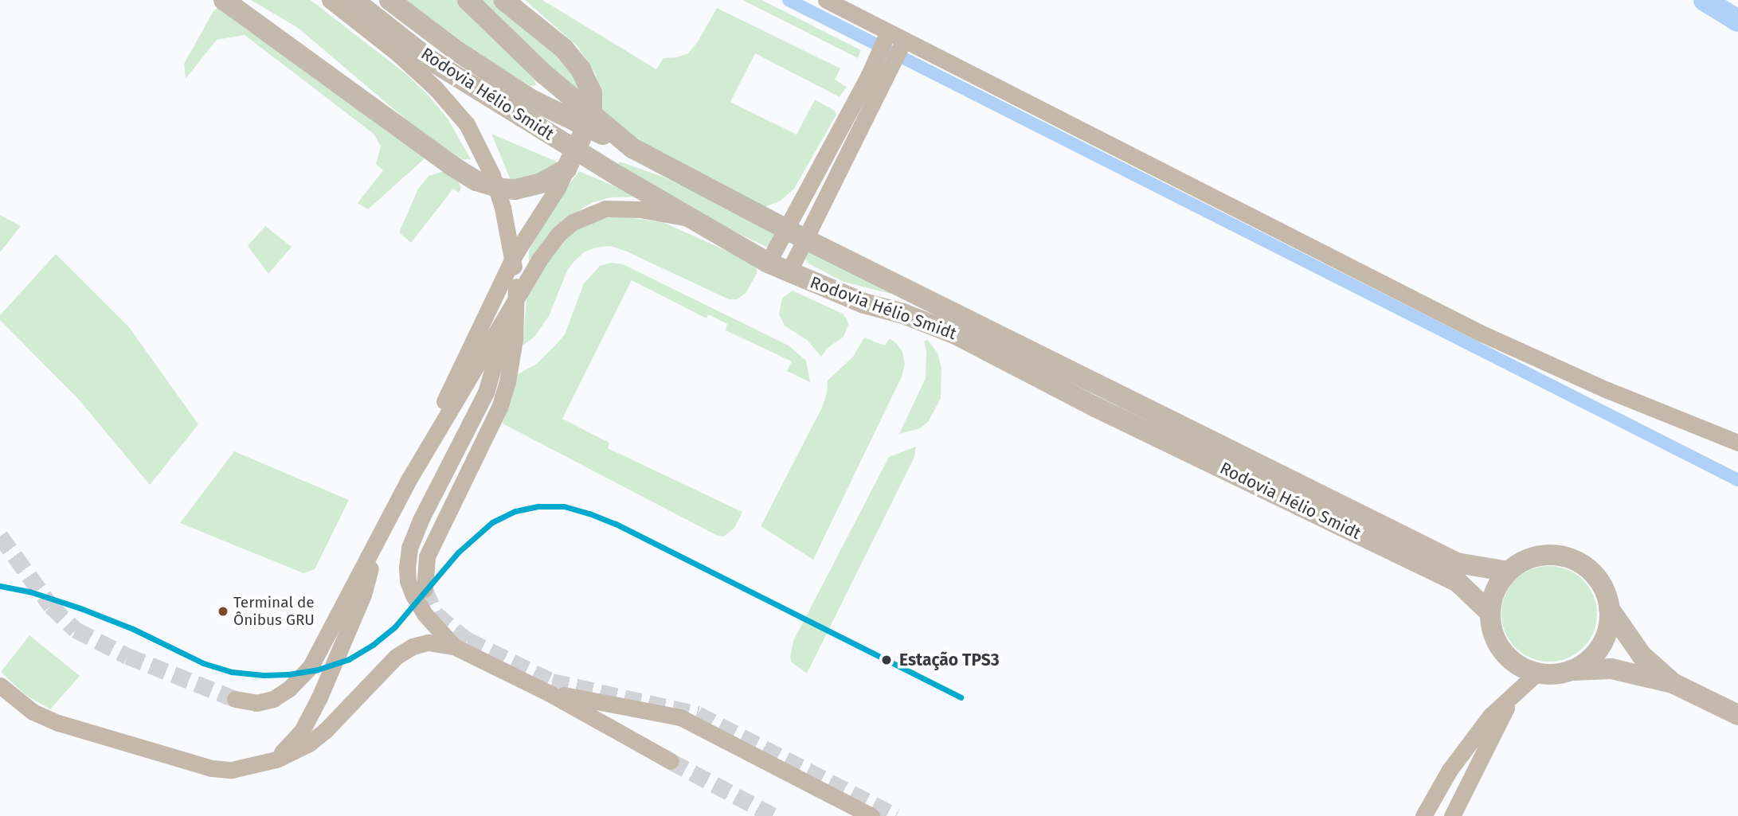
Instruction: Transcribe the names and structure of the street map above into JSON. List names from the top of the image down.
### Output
{
  "streets": {
    "main road": ["Rodovia Hélio Smidt"]
  },
  "places": ["Terminal de Ônibus GRU", "Estação TPS3"]
}
